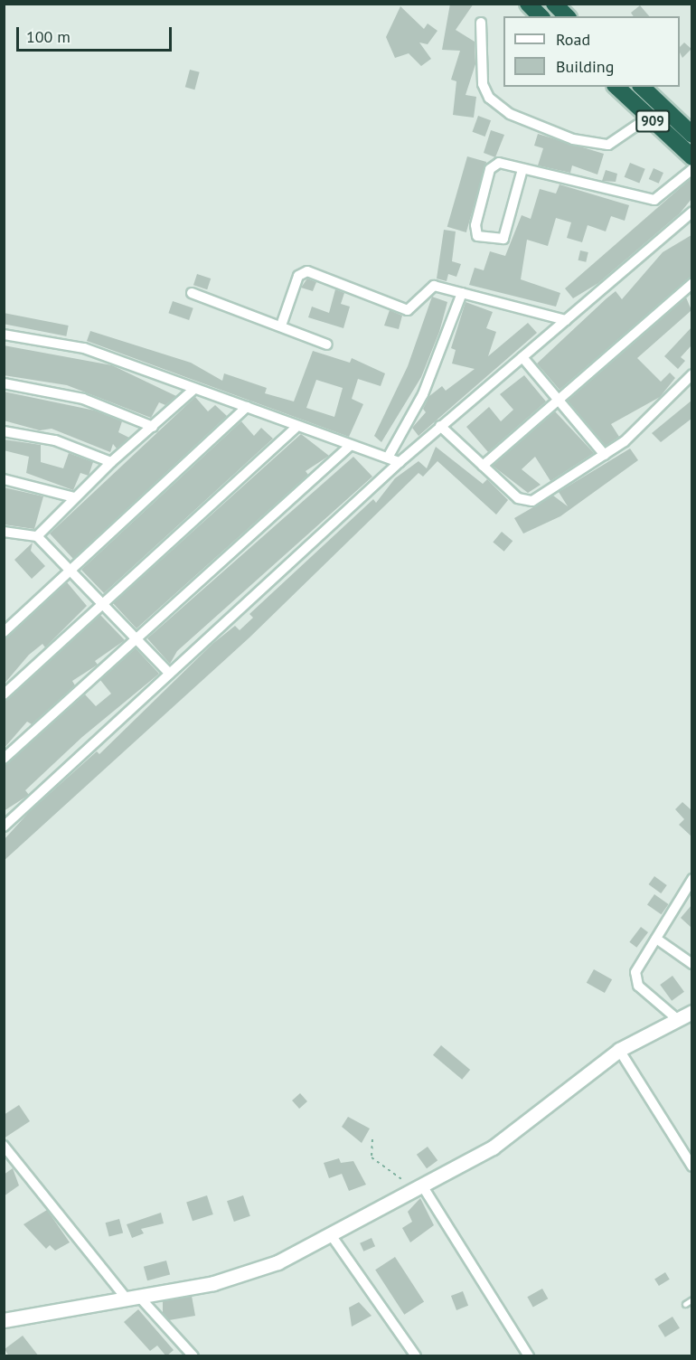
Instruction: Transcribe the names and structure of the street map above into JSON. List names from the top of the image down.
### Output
{
  "streets": {
    "highway": ["909"]
  },
  "legend": ["Road", "Building"],
  "scale_bar": "100 m"
}
